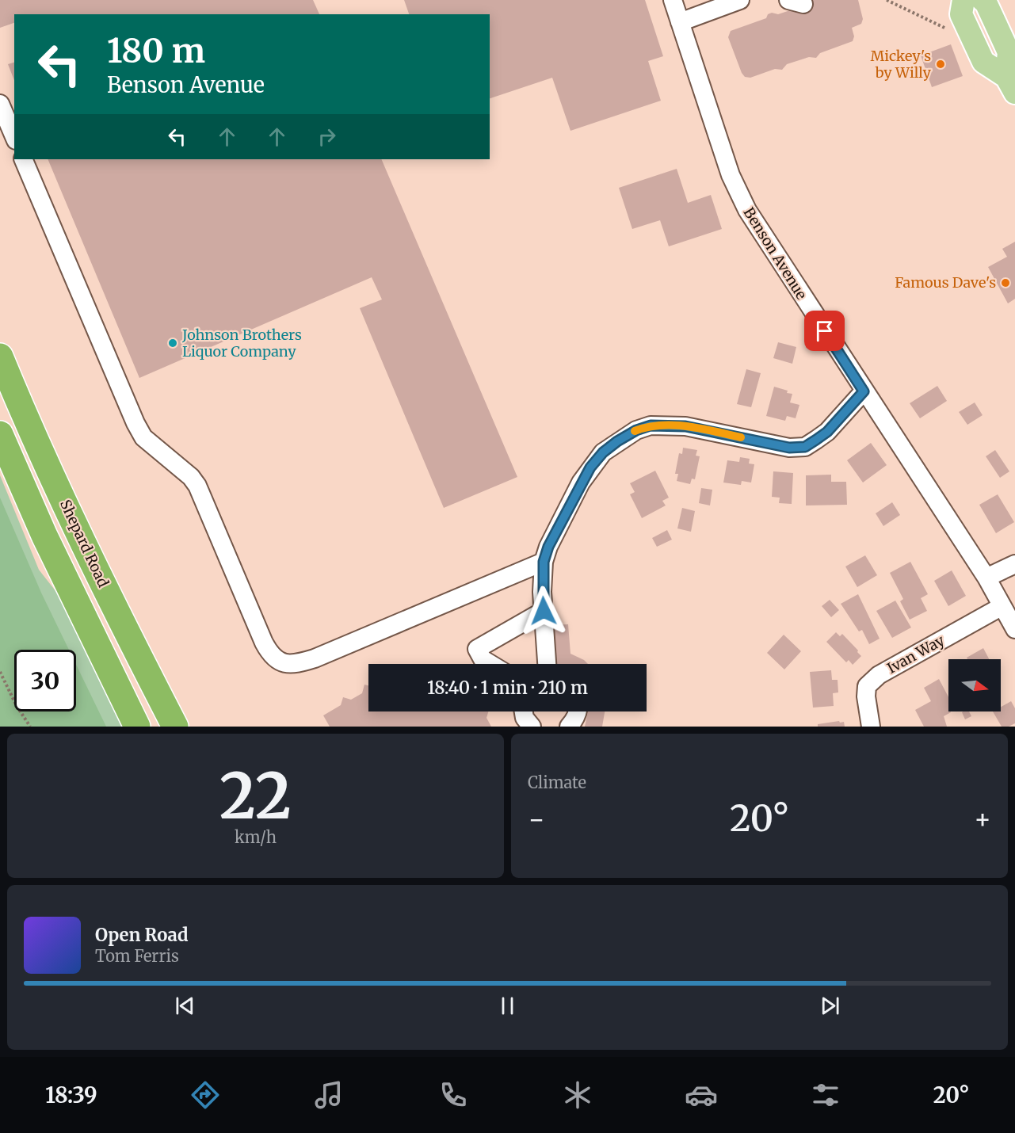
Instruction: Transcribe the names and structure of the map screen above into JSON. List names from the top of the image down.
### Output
{
  "streets": {
    "highway": ["Shepard Road"],
    "street": ["Benson Avenue", "Ivan Way"]
  },
  "crossings": [
    ["Benson Avenue", "Ivan Way"]
  ],
  "places": ["Mickey's by Willy", "Famous Dave's", "Johnson Brothers Liquor Company"],
  "north": "right",
  "page": {
    "turn": ["180 m", "Benson Avenue"],
    "limit": "30",
    "trip": "18:40 · 1 min · 210 m",
    "tile": [
      ["22", "km/h"],
      "Climate"
    ],
    "heat": ["−", "20°", "+"],
    "song": ["Open Road", "Tom Ferris"],
    "tabs": ["18:39", "20°"]
  }
}
